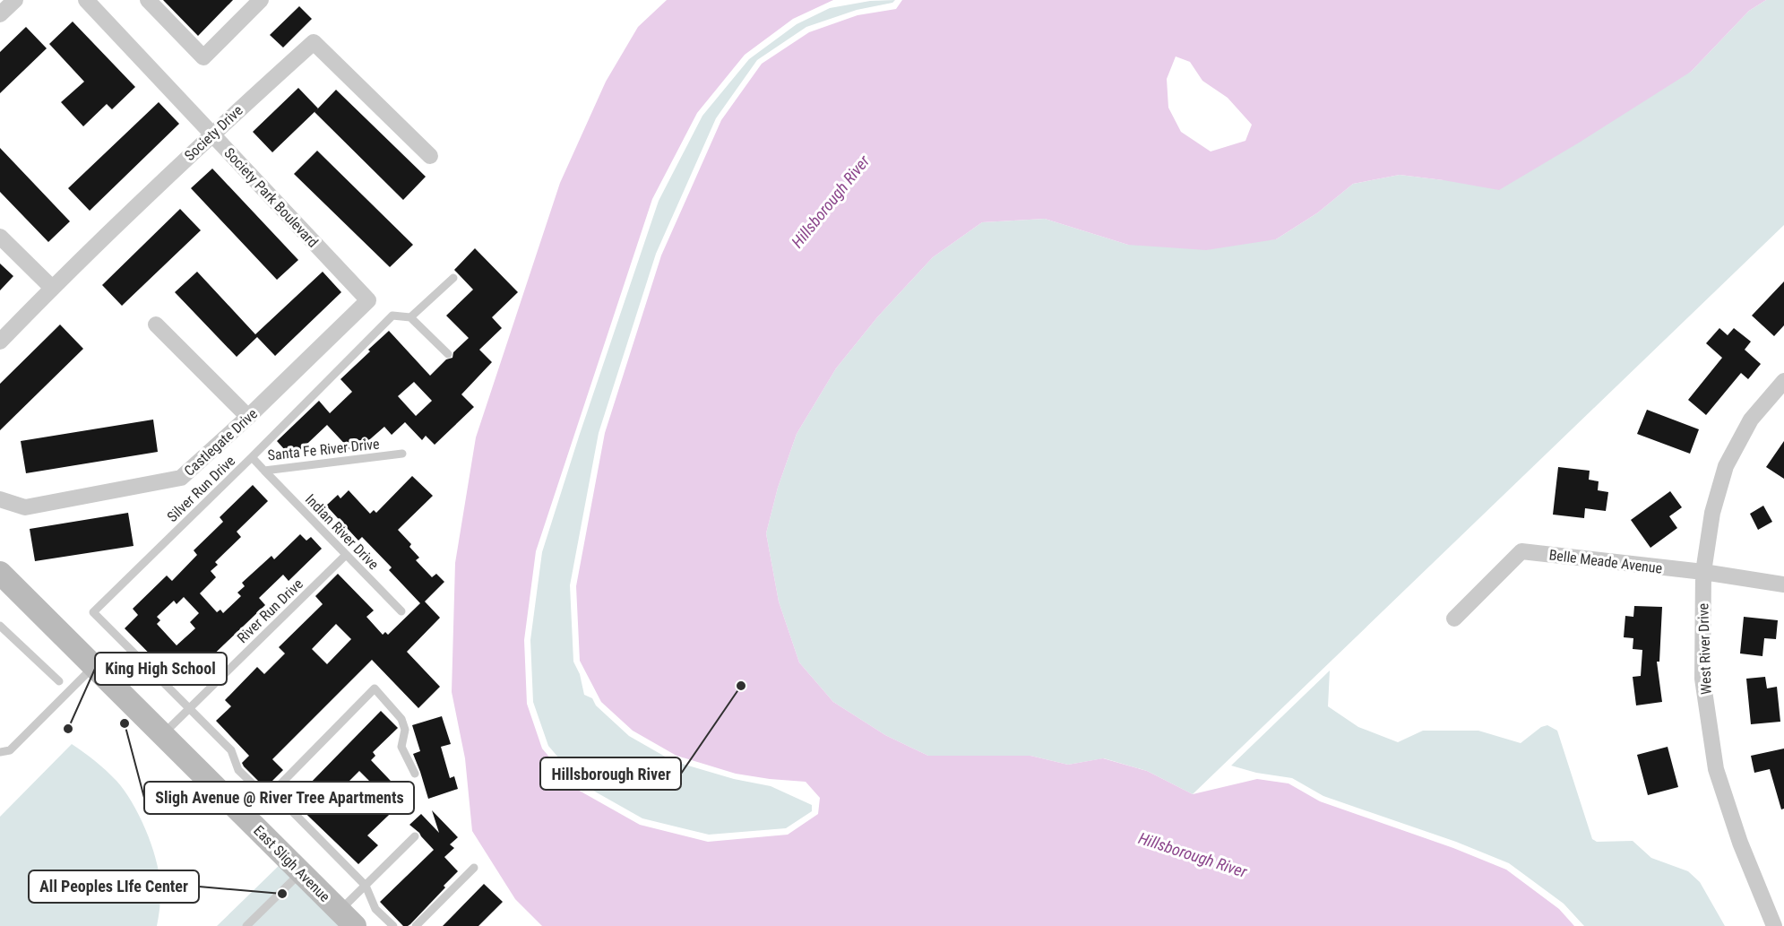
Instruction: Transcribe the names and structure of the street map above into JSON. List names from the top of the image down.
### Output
{
  "streets": {
    "street": [
      "Society Drive",
      "Society Park Boulevard",
      "Castlegate Drive",
      "Belle Meade Avenue",
      "West River Drive",
      "East Sligh Avenue"
    ],
    "lane": [
      "Santa Fe River Drive",
      "Silver Run Drive",
      "Indian River Drive",
      "River Run Drive"
    ]
  },
  "crossings": [
    ["Society Drive", "Society Park Boulevard"],
    ["Society Park Boulevard", "Castlegate Drive"],
    ["Santa Fe River Drive", "Silver Run Drive"],
    ["Santa Fe River Drive", "Indian River Drive"],
    ["Silver Run Drive", "River Run Drive"],
    ["Indian River Drive", "River Run Drive"],
    ["Belle Meade Avenue", "West River Drive"]
  ],
  "water": ["Hillsborough River"],
  "places": [
    "Hillsborough River",
    "Sligh Avenue @ River Tree Apartments",
    "King High School",
    "All Peoples LIfe Center"
  ]
}
